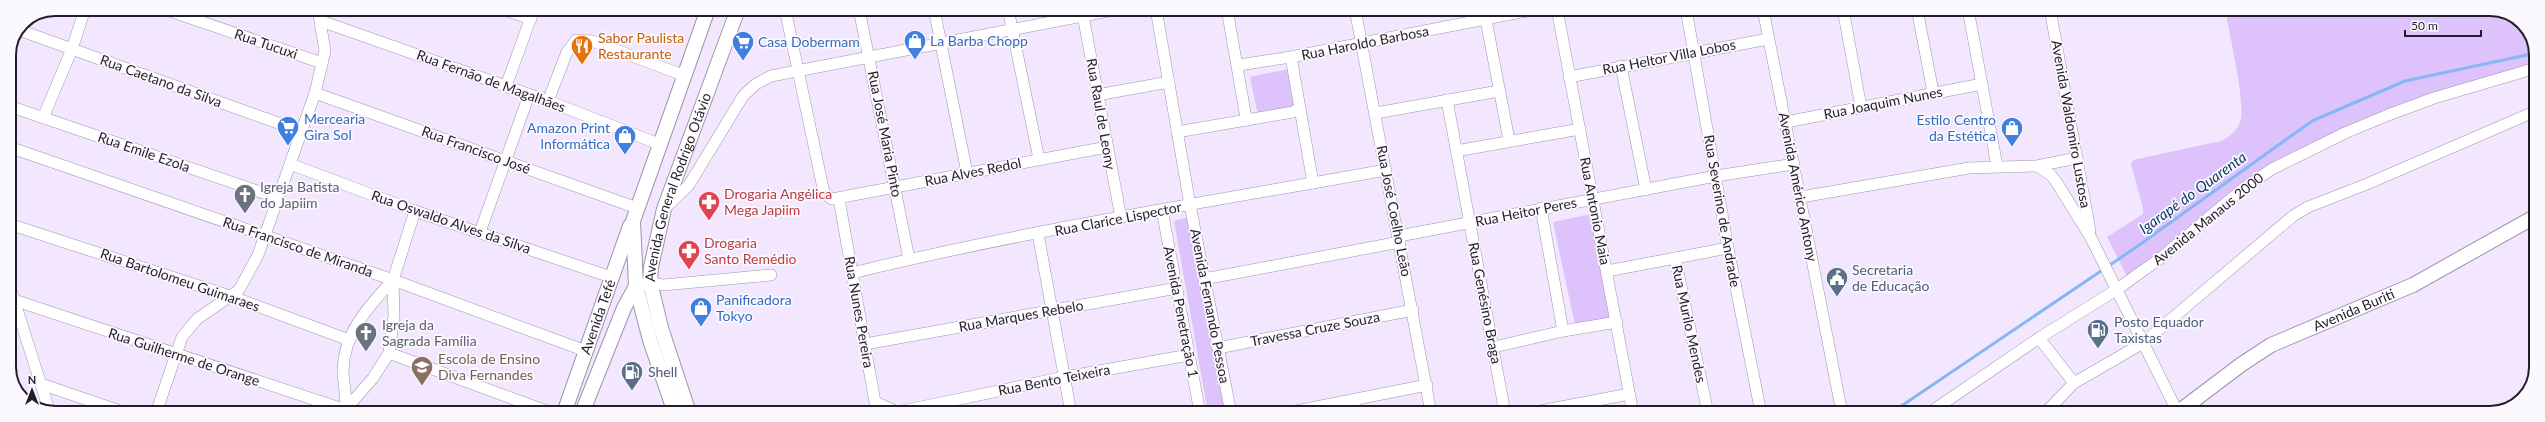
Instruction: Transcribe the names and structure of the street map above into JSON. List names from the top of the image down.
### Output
{
  "streets": {
    "main road": ["Avenida General Rodrigo Otávio", "Avenida Buriti", "Avenida Tefé"],
    "street": [
      "Rua Haroldo Barbosa",
      "Rua Tucuxi",
      "Rua Heltor Villa Lobos",
      "Rua Caetano da Silva",
      "Rua Fernão de Magalhães",
      "Rua Joaquim Nunes",
      "Rua Raul de Leony",
      "Avenida Waldomiro Lustosa",
      "Rua José Maria Pinto",
      "Rua Francisco José",
      "Rua Emile Ezola",
      "Rua Alves Redol",
      "Avenida Américo Antony",
      "Rua José Coelho Leão",
      "Rua Antonio Maia",
      "Rua Severino de Andrade",
      "Rua Heitor Peres",
      "Rua Clarice Lispector",
      "Avenida Manaus 2000",
      "Rua Oswaldo Alves da Silva",
      "Rua Francisco de Miranda",
      "Rua Bartolomeu Guimaraes",
      "Rua Genésino Braga",
      "Avenida Fernando Pessoa",
      "Rua Nunes Pereira",
      "Avenida Penetração 1",
      "Rua Marques Rebelo",
      "Rua Murilo Mendes",
      "Travessa Cruze Souza",
      "Rua Guilherme de Orange",
      "Rua Bento Teixeira"
    ]
  },
  "crossings": [
    ["Rua Haroldo Barbosa", "Rua José Coelho Leão"],
    ["Rua Heltor Villa Lobos", "Avenida Américo Antony"],
    ["Rua Heltor Villa Lobos", "Rua Antonio Maia"],
    ["Rua Heltor Villa Lobos", "Rua Severino de Andrade"],
    ["Rua Fernão de Magalhães", "Avenida General Rodrigo Otávio"],
    ["Rua Joaquim Nunes", "Avenida Américo Antony"],
    ["Rua Raul de Leony", "Rua Alves Redol"],
    ["Rua Raul de Leony", "Rua Clarice Lispector"],
    ["Avenida Waldomiro Lustosa", "Avenida Manaus 2000"],
    ["Rua José Maria Pinto", "Rua Alves Redol"],
    ["Rua José Maria Pinto", "Rua Clarice Lispector"],
    ["Rua Francisco José", "Avenida General Rodrigo Otávio"],
    ["Rua Francisco José", "Avenida Tefé"],
    ["Rua Alves Redol", "Rua Nunes Pereira"],
    ["Avenida General Rodrigo Otávio", "Avenida Tefé"],
    ["Avenida Américo Antony", "Rua Heitor Peres"],
    ["Rua José Coelho Leão", "Rua Heitor Peres"],
    ["Rua José Coelho Leão", "Rua Clarice Lispector"],
    ["Rua José Coelho Leão", "Travessa Cruze Souza"],
    ["Rua Antonio Maia", "Rua Heitor Peres"],
    ["Rua Severino de Andrade", "Rua Heitor Peres"],
    ["Rua Heitor Peres", "Rua Genésino Braga"],
    ["Rua Heitor Peres", "Avenida Fernando Pessoa"],
    ["Rua Clarice Lispector", "Avenida Fernando Pessoa"],
    ["Rua Clarice Lispector", "Rua Nunes Pereira"],
    ["Rua Clarice Lispector", "Avenida Penetração 1"],
    ["Rua Oswaldo Alves da Silva", "Avenida Tefé"],
    ["Rua Francisco de Miranda", "Avenida Tefé"],
    ["Avenida Fernando Pessoa", "Travessa Cruze Souza"],
    ["Rua Nunes Pereira", "Rua Marques Rebelo"],
    ["Avenida Penetração 1", "Rua Marques Rebelo"],
    ["Avenida Penetração 1", "Rua Bento Teixeira"]
  ],
  "water": ["Igarapé do Quarenta"],
  "places": {
    "shop": [
      "La Barba Chopp",
      "Estilo Centro da Estética",
      "Amazon Print Informática",
      "Panificadora Tokyo"
    ],
    "supermarket": ["Casa Dobermam", "Mercearia Gira Sol"],
    "restaurant": ["Sabor Paulista Restaurante"],
    "church": ["Igreja Batista do Japiim", "Igreja da Sagrada Família"],
    "pharmacy": ["Drogaria Angélica Mega Japiim", "Drogaria Santo Remédio"],
    "public building": ["Secretaria de Educação"],
    "fuel station": ["Posto Equador Taxistas", "Shell"],
    "school or university": ["Escola de Ensino Diva Fernandes"]
  },
  "scale_bar": "50 m",
  "north": "top"
}
